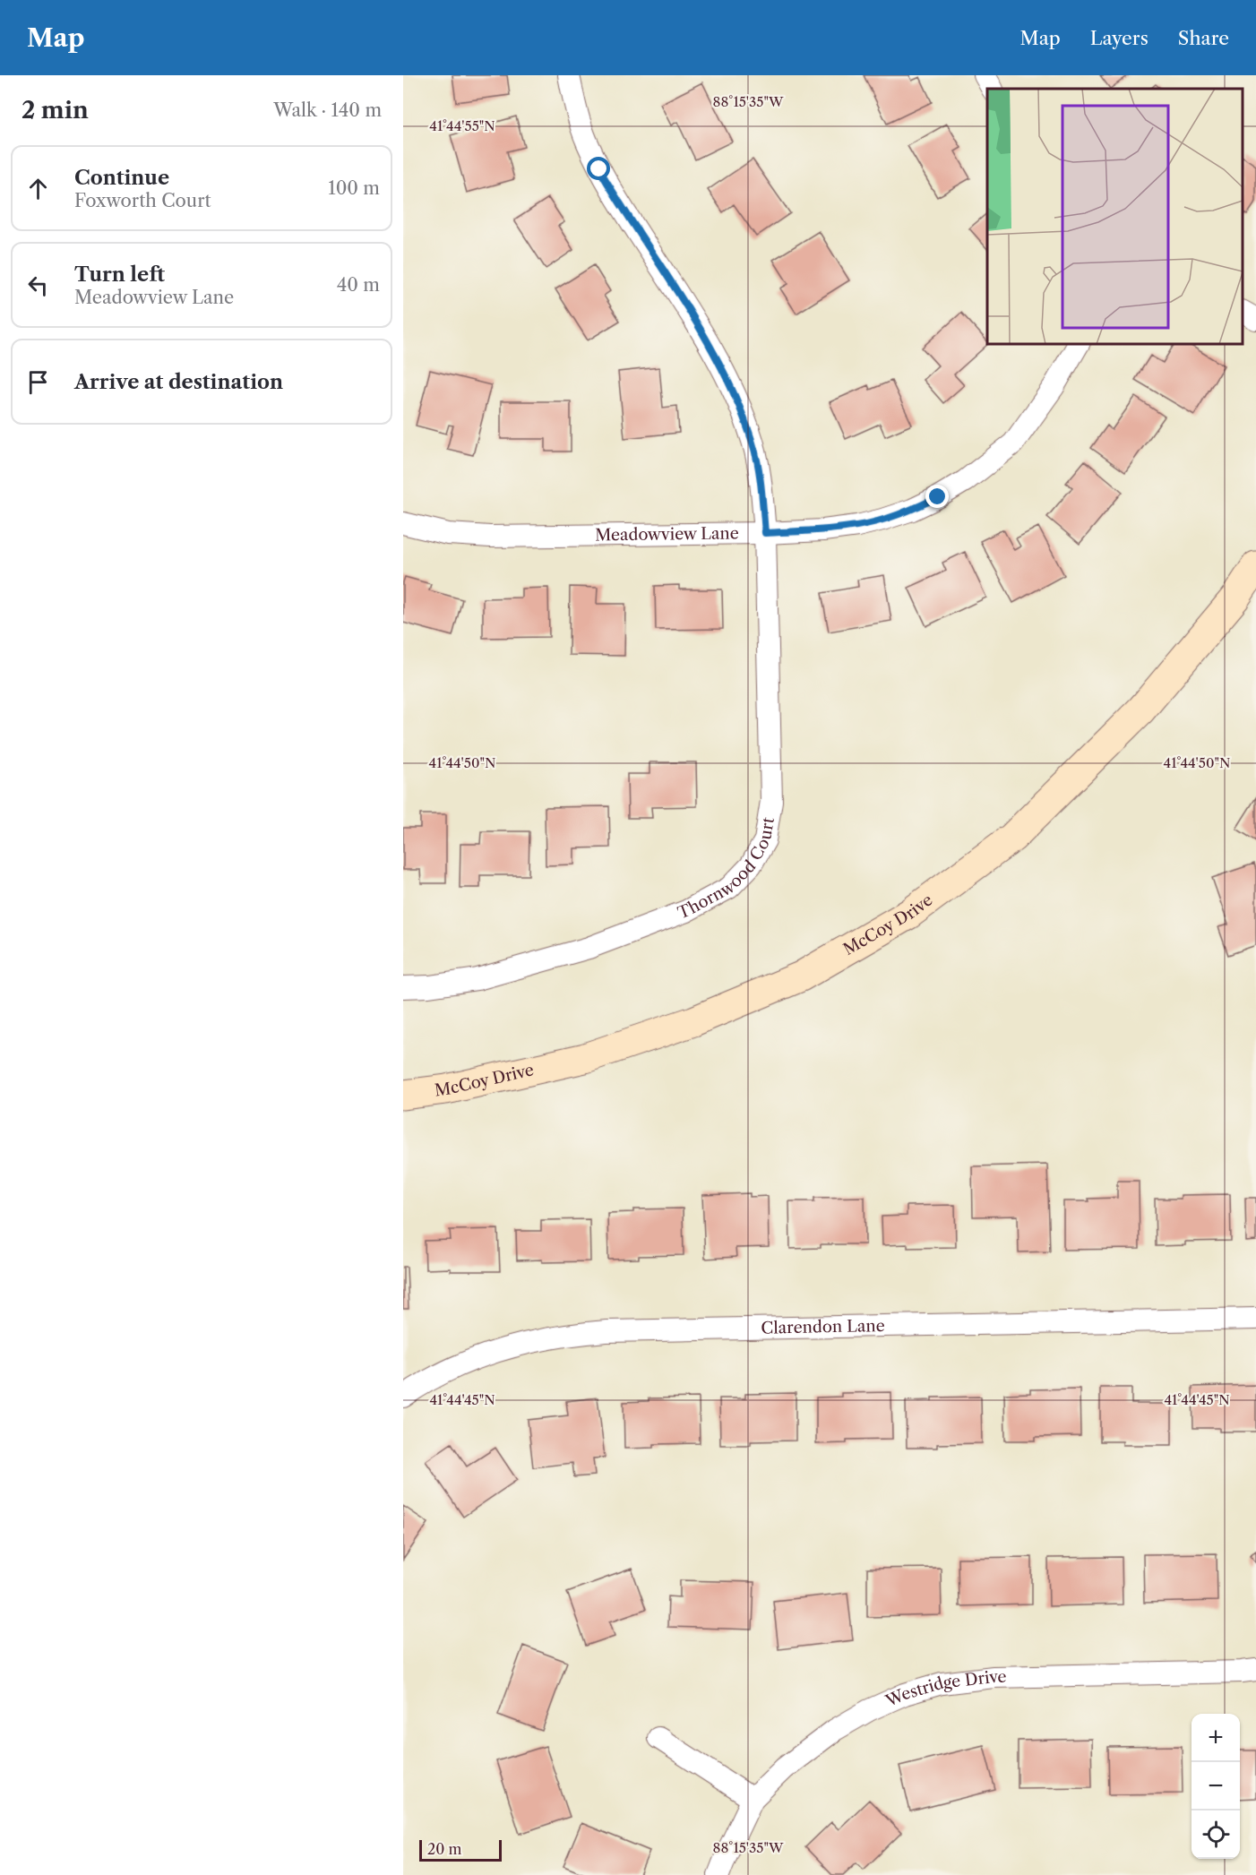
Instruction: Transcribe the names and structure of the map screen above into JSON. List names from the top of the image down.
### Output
{
  "streets": {
    "street": [
      "Meadowview Lane",
      "Thornwood Court",
      "McCoy Drive",
      "Clarendon Lane",
      "Westridge Drive"
    ]
  },
  "crossings": [
    ["Meadowview Lane", "Thornwood Court"]
  ],
  "scale_bar": "20 m",
  "page": {
    "header": "Map",
    "nav": ["Map", "Layers", "Share"],
    "heading": ["2 min", "Walk · 140 m"],
    "list": [
      ["Continue", "Foxworth Court", "100 m"],
      ["Turn left", "Meadowview Lane", "40 m"],
      "Arrive at destination"
    ],
    "map_buttons": ["+", "−"],
    "scale": "20 m"
  },
  "coordinates": [
    "88°15'35\"W",
    "41°44'55\"N",
    "41°44'50\"N",
    "41°44'45\"N"
  ]
}
